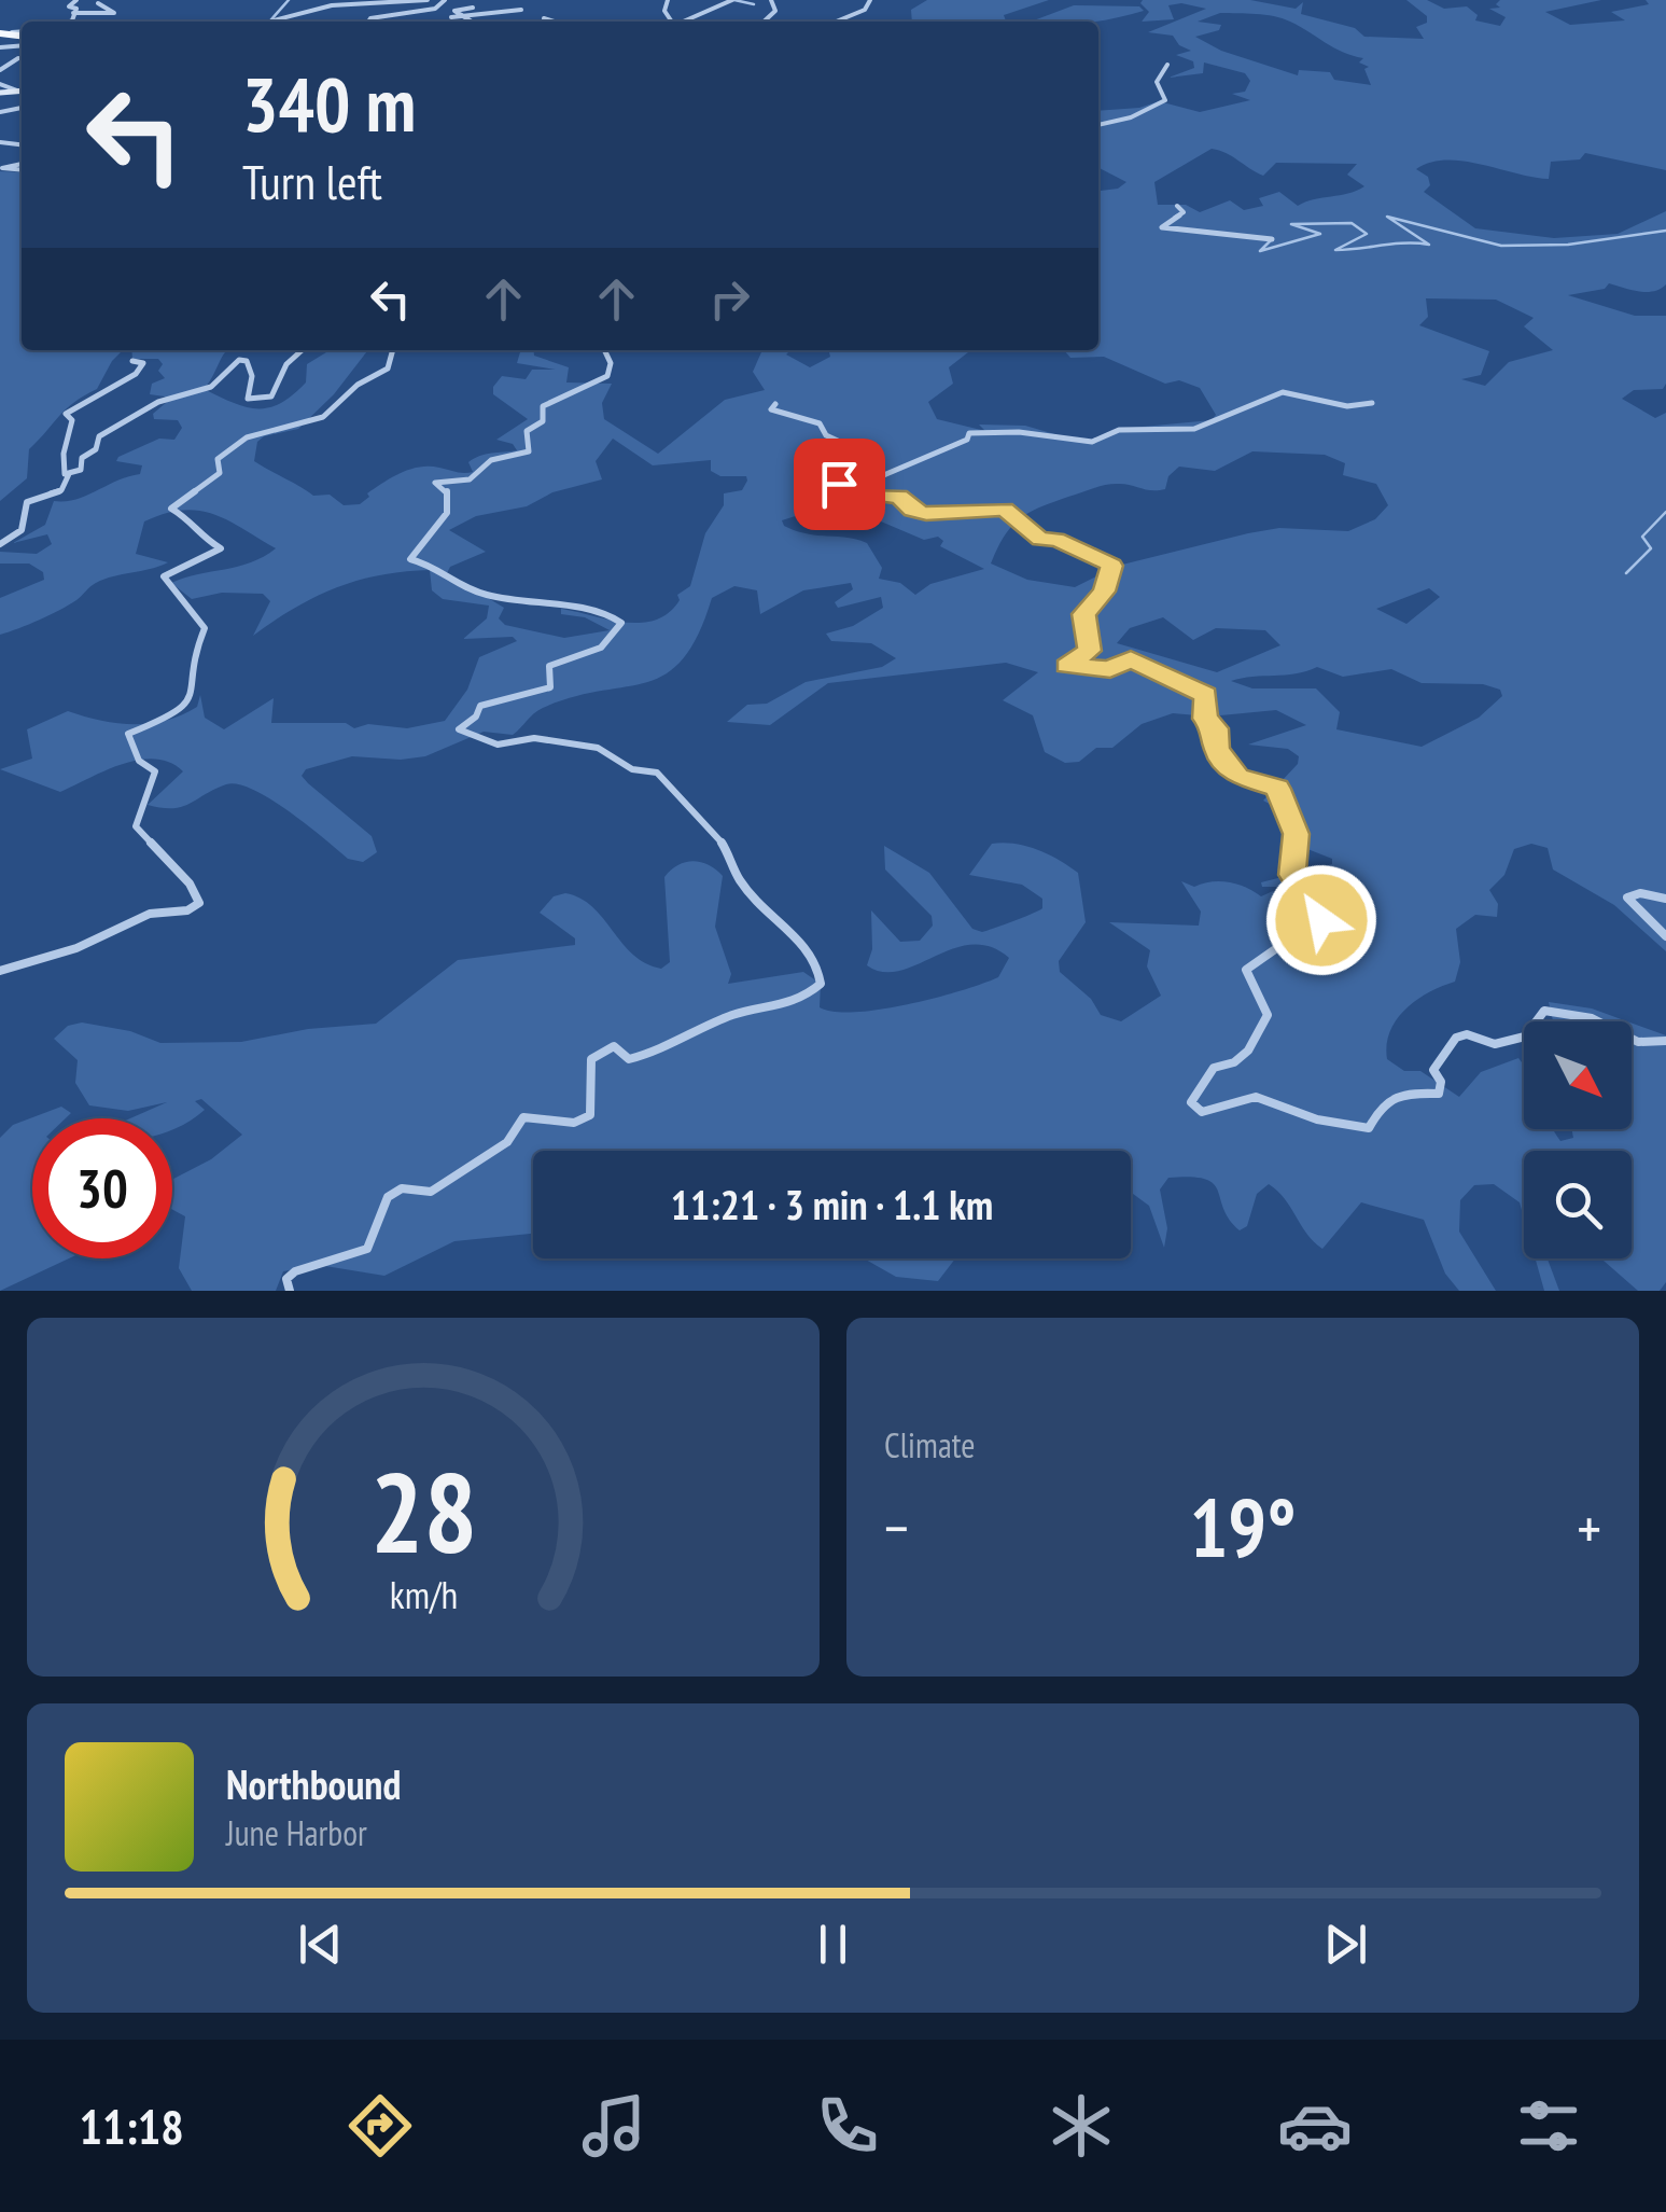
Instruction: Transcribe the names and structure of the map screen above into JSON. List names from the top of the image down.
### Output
{
  "north": "bottom right",
  "page": {
    "turn": ["340 m", "Turn left"],
    "limit": "30",
    "trip": "11:21 · 3 min · 1.1 km",
    "tile": "Climate",
    "heat": ["−", "19°", "+"],
    "song": ["Northbound", "June Harbor"],
    "tabs": "11:18",
    "gauge": ["28", "km/h"]
  }
}
